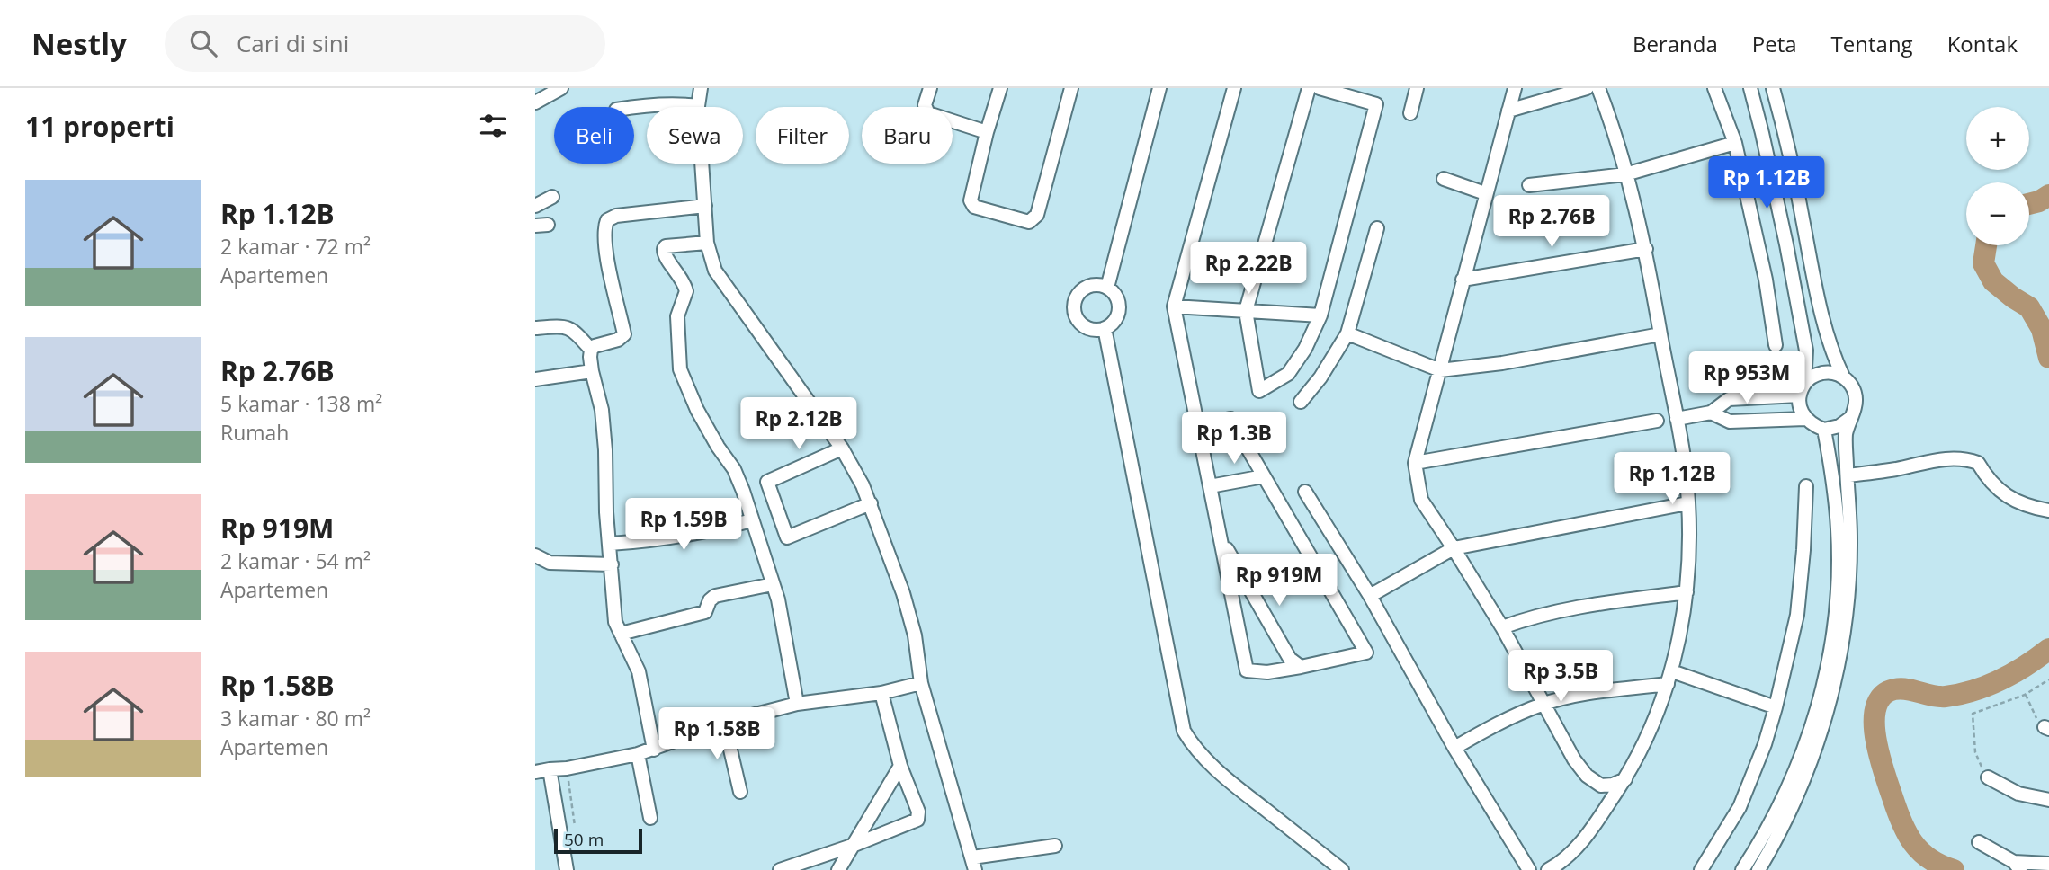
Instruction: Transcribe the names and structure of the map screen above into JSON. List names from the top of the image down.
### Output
{
  "scale_bar": "50 m",
  "page": {
    "header": "Nestly",
    "search": "Cari di sini",
    "nav": [
      "Beranda",
      "Peta",
      "Tentang",
      "Kontak"
    ],
    "heading": "11 properti",
    "map_buttons": ["+", "−"],
    "chip": [
      "Beli",
      "Sewa",
      "Filter",
      "Baru"
    ],
    "price": [
      "Rp 1.12B",
      "Rp 2.76B",
      "Rp 2.22B",
      "Rp 953M",
      "Rp 2.12B",
      "Rp 1.3B",
      "Rp 1.12B",
      "Rp 1.59B",
      "Rp 919M",
      "Rp 3.5B",
      "Rp 1.58B"
    ],
    "list": [
      {
        "name": "Rp 1.12B",
        "note": "2 kamar · 72 m² · Apartemen"
      },
      {
        "name": "Rp 2.76B",
        "note": "5 kamar · 138 m² · Rumah"
      },
      {
        "name": "Rp 919M",
        "note": "2 kamar · 54 m² · Apartemen"
      },
      {
        "name": "Rp 1.58B",
        "note": "3 kamar · 80 m² · Apartemen"
      }
    ],
    "scale": "50 m"
  }
}
